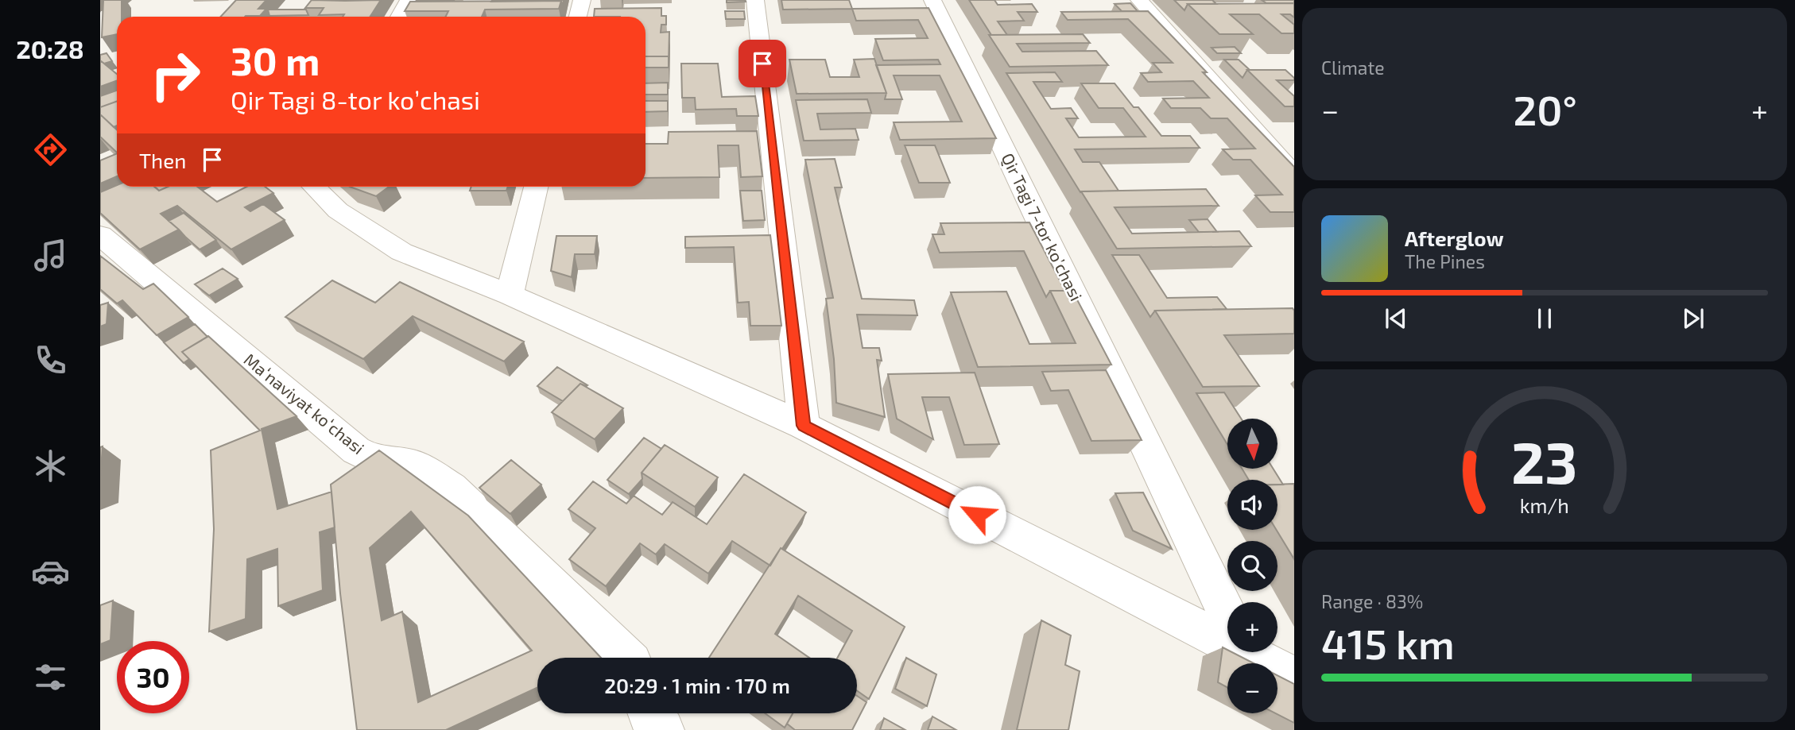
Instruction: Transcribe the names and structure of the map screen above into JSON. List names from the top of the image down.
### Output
{
  "streets": {
    "street": ["Qir Tagi 7-tor koʼchasi", "Maʻnaviyat koʻchasi"]
  },
  "north": "bottom",
  "page": {
    "tabs": "20:28",
    "tile": [
      "Climate",
      ["Range · 83%", "415 km"]
    ],
    "turn": ["30 m", "Qir Tagi 8-tor koʼchasi"],
    "heat": ["−", "20°", "+"],
    "then": "Then",
    "song": ["Afterglow", "The Pines"],
    "map_buttons": ["+", "−"],
    "limit": "30",
    "trip": "20:29 · 1 min · 170 m",
    "gauge": ["23", "km/h"]
  }
}
